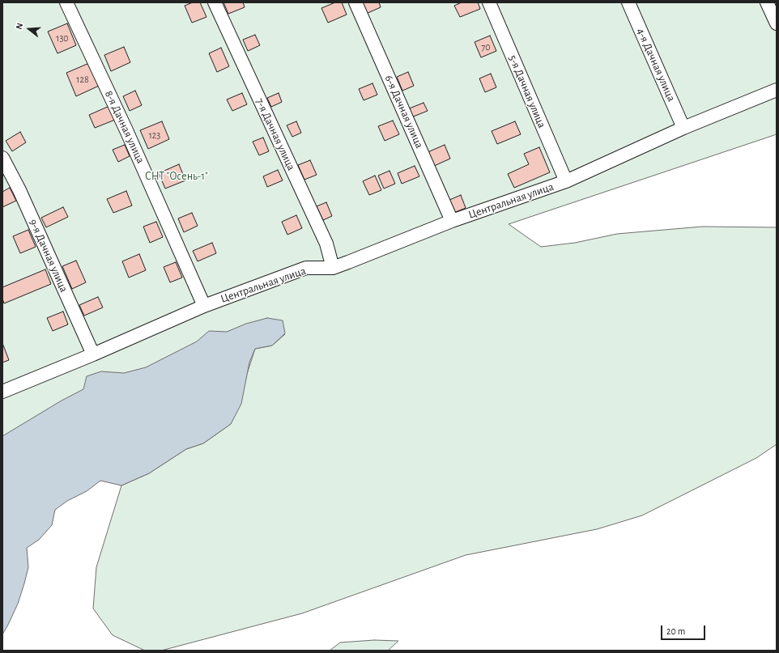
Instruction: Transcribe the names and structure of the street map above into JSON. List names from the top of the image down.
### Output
{
  "streets": {
    "street": [
      "4-я Дачная улица",
      "5-я Дачная улица",
      "6-я Дачная улица",
      "8-я Дачная улица",
      "7-я Дачная улица",
      "Центральная улица",
      "9-я Дачная улица"
    ]
  },
  "crossings": [
    ["4-я Дачная улица", "Центральная улица"],
    ["5-я Дачная улица", "Центральная улица"],
    ["6-я Дачная улица", "Центральная улица"],
    ["8-я Дачная улица", "Центральная улица"],
    ["7-я Дачная улица", "Центральная улица"],
    ["Центральная улица", "9-я Дачная улица"]
  ],
  "parks": ["СНТ \"Осень-1\""],
  "house_numbers": [
    "130",
    "70",
    "128",
    "123"
  ],
  "scale_bar": "20 m",
  "north": "left"
}
